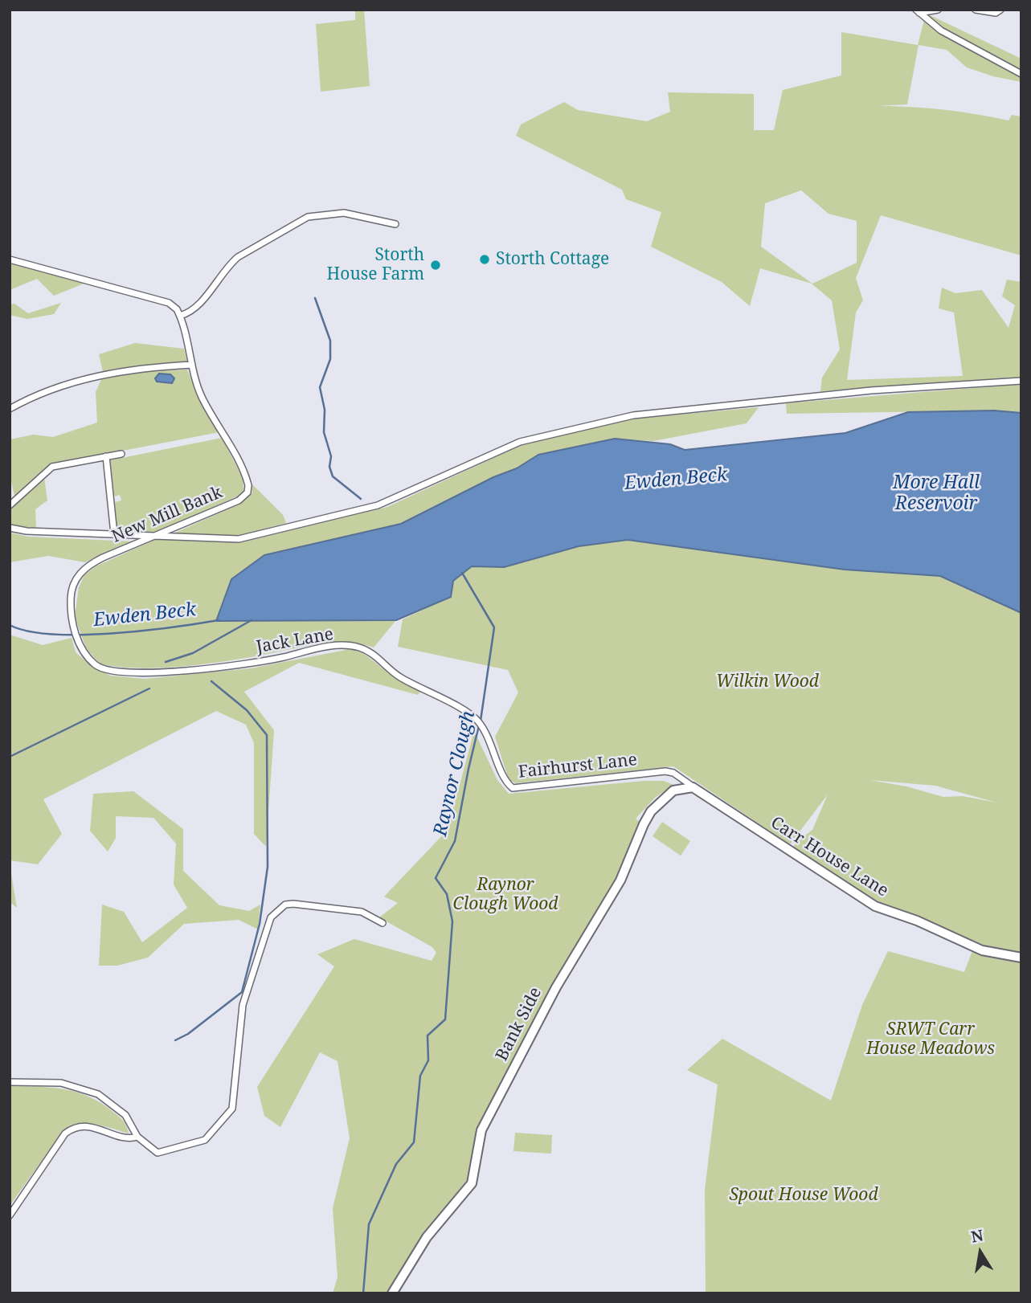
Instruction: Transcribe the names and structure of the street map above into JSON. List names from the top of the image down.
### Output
{
  "streets": {
    "street": [
      "New Mill Bank",
      "Jack Lane",
      "Fairhurst Lane",
      "Carr House Lane",
      "Bank Side"
    ]
  },
  "crossings": [
    ["New Mill Bank", "Jack Lane"],
    ["Jack Lane", "Fairhurst Lane"],
    ["Fairhurst Lane", "Carr House Lane"],
    ["Fairhurst Lane", "Bank Side"],
    ["Carr House Lane", "Bank Side"]
  ],
  "water": ["Ewden Beck", "More Hall Reservoir", "Raynor Clough"],
  "parks": [
    "Wilkin Wood",
    "Raynor Clough Wood",
    "SRWT Carr House Meadows",
    "Spout House Wood"
  ],
  "places": ["Storth Cottage", "Storth House Farm"],
  "north": "top"
}
